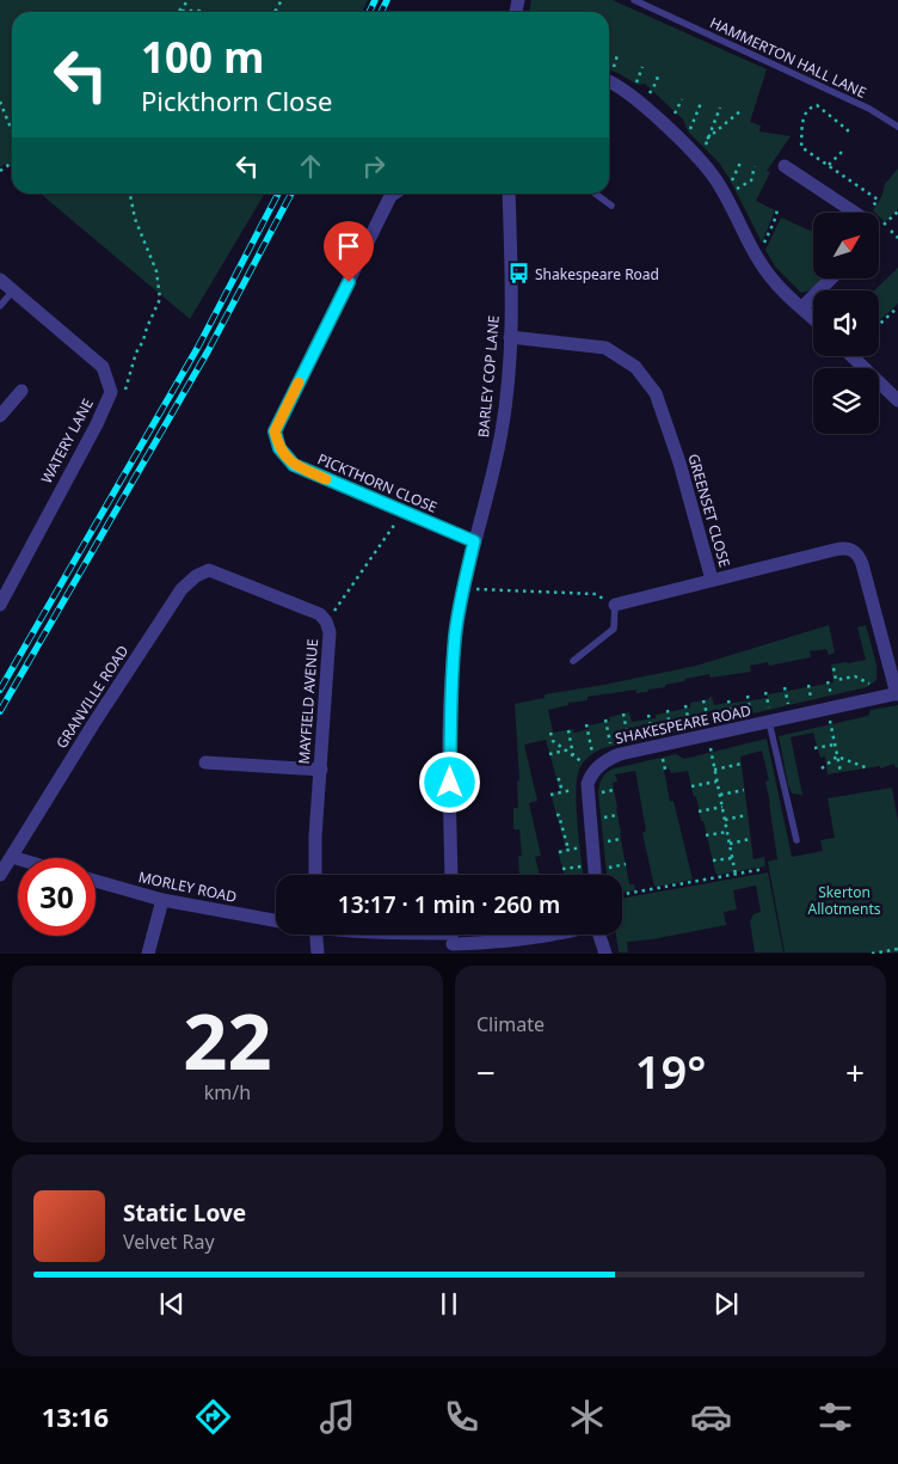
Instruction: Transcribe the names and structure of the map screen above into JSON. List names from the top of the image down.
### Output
{
  "streets": {
    "street": [
      "BARLEY COP LANE",
      "WATERY LANE",
      "PICKTHORN CLOSE",
      "GREENSET CLOSE",
      "GRANVILLE ROAD",
      "MAYFIELD AVENUE",
      "SHAKESPEARE ROAD",
      "MORLEY ROAD"
    ],
    "lane": ["HAMMERTON HALL LANE"]
  },
  "crossings": [
    ["BARLEY COP LANE", "PICKTHORN CLOSE"],
    ["BARLEY COP LANE", "GREENSET CLOSE"],
    ["GREENSET CLOSE", "SHAKESPEARE ROAD"],
    ["GRANVILLE ROAD", "MAYFIELD AVENUE"]
  ],
  "parks": ["Skerton Allotments"],
  "places": {
    "bus stop": ["Shakespeare Road"]
  },
  "north": "top right",
  "page": {
    "turn": ["100 m", "Pickthorn Close"],
    "limit": "30",
    "trip": "13:17 · 1 min · 260 m",
    "tile": [
      ["22", "km/h"],
      "Climate"
    ],
    "heat": ["−", "19°", "+"],
    "song": ["Static Love", "Velvet Ray"],
    "tabs": "13:16"
  }
}
